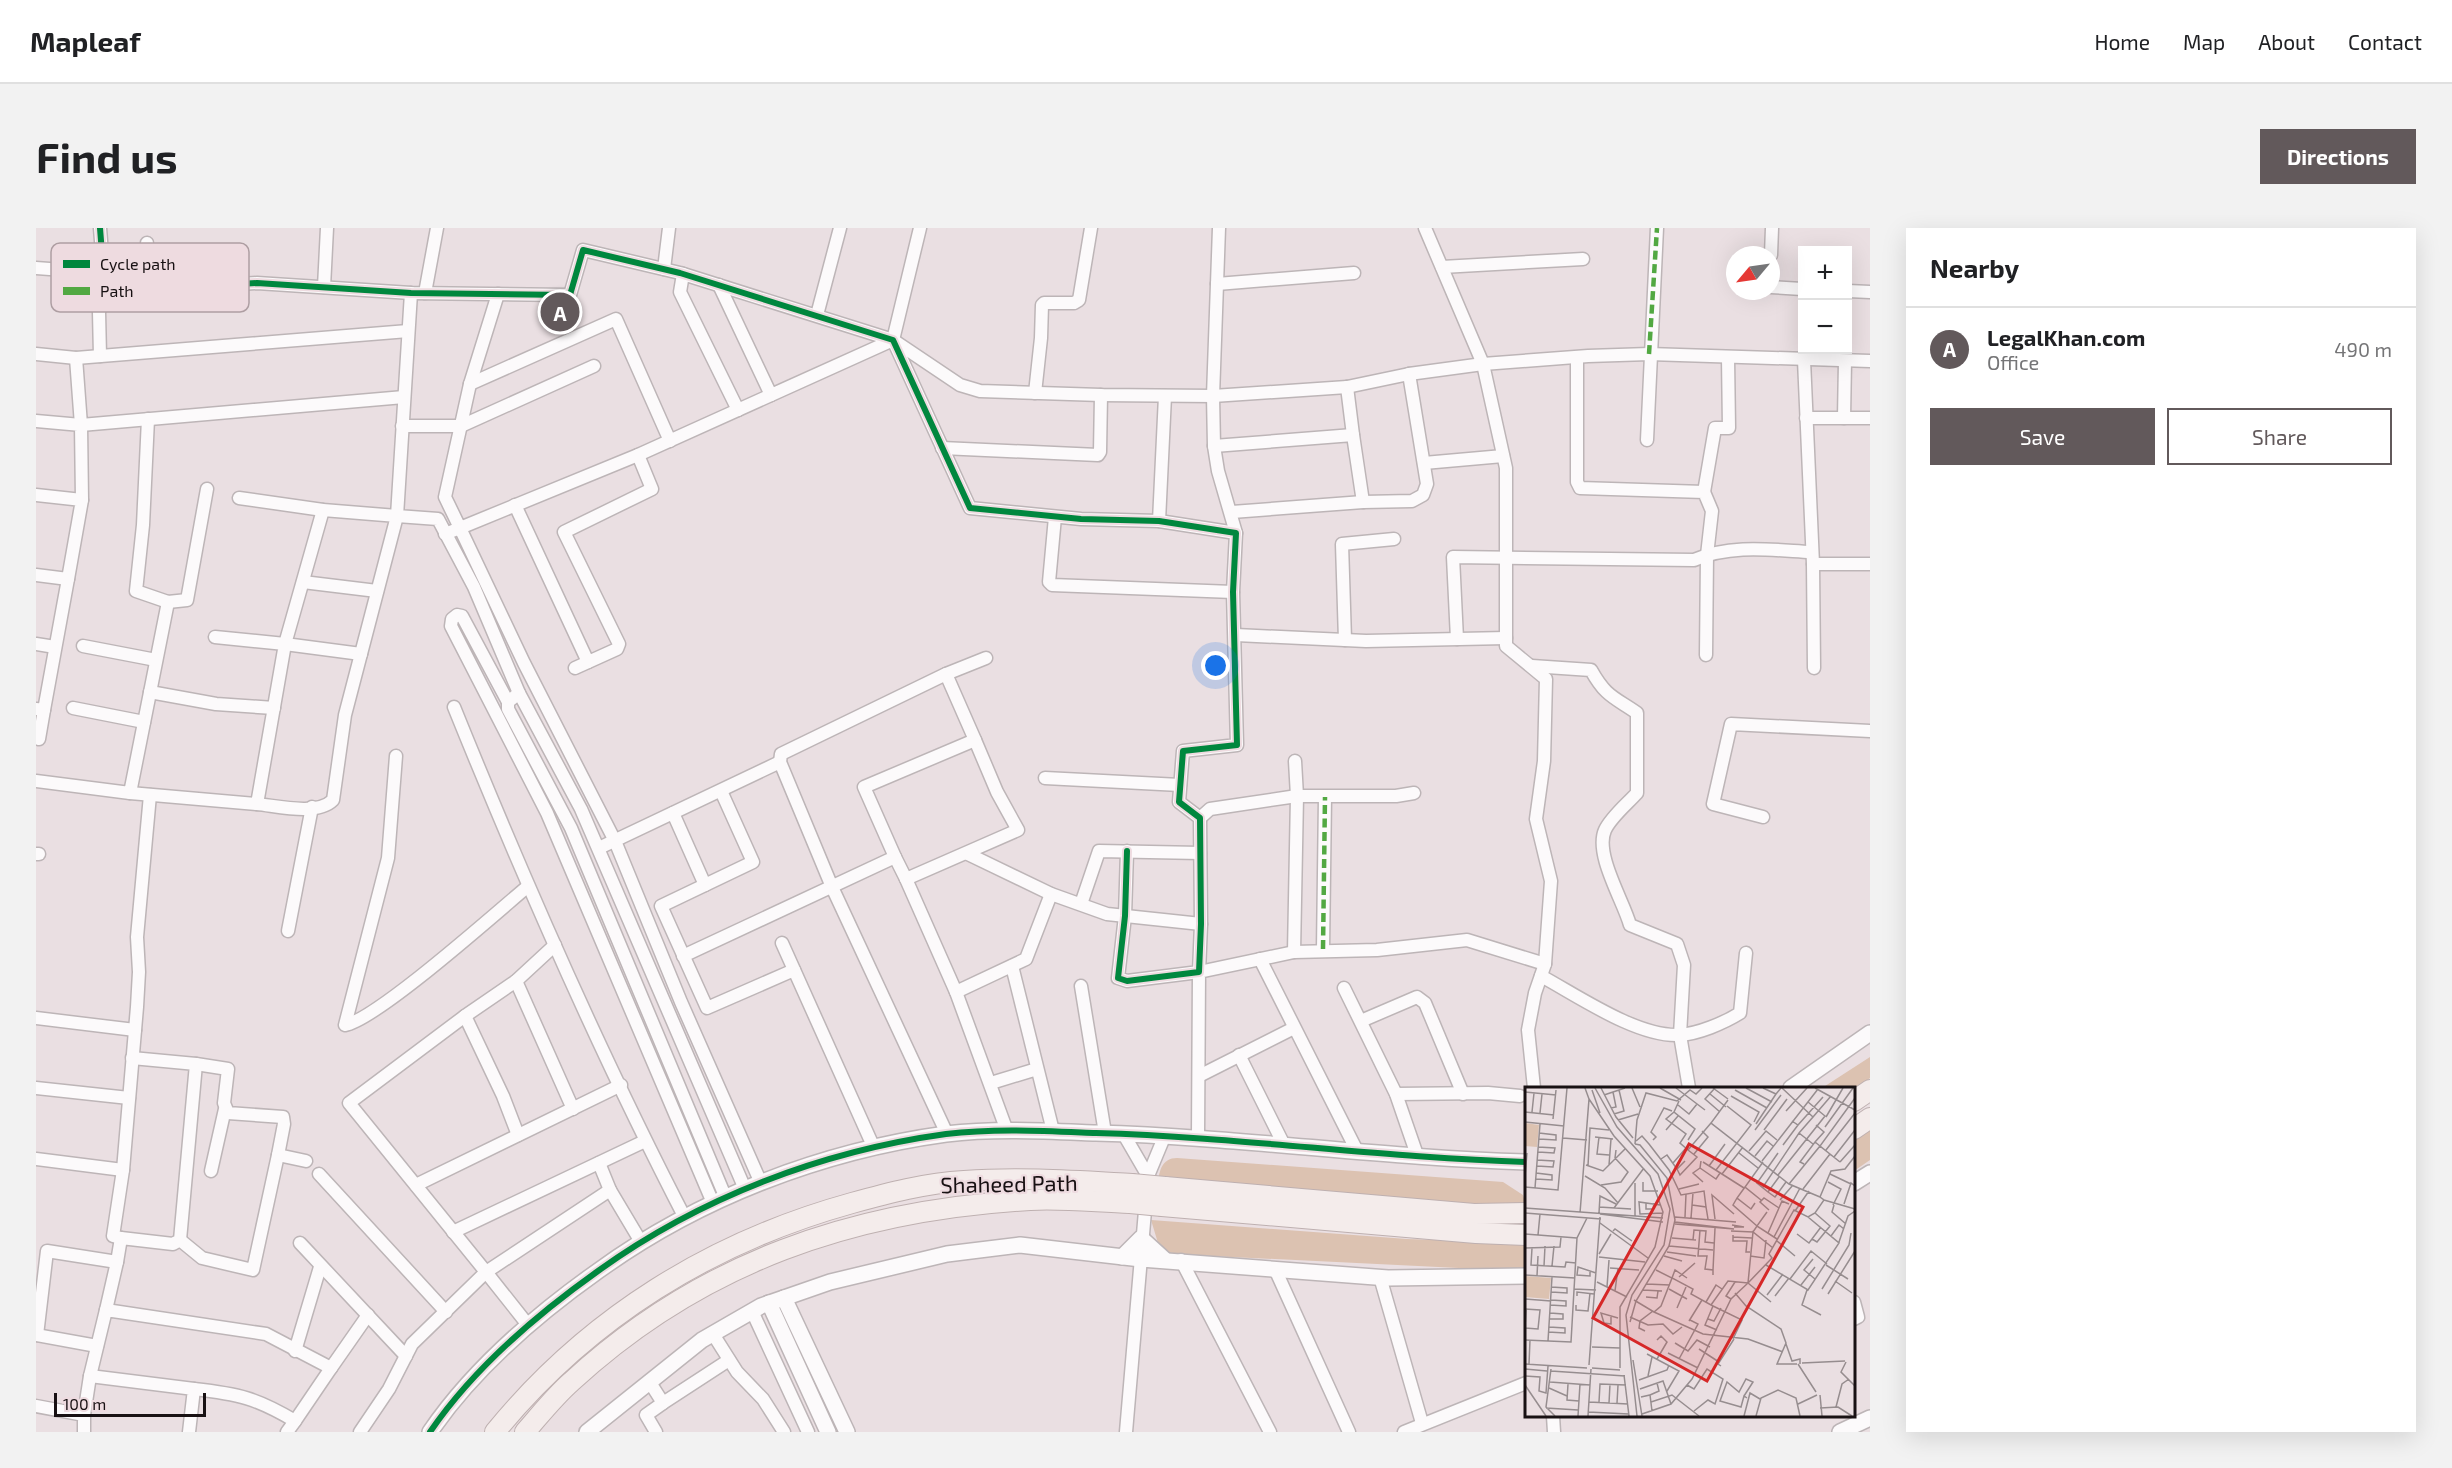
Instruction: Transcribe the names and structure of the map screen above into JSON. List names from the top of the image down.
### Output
{
  "streets": {
    "highway": ["Shaheed Path"]
  },
  "legend": ["Cycle path", "Path"],
  "scale_bar": "100 m",
  "north": "bottom left",
  "page": {
    "header": "Mapleaf",
    "nav": [
      "Home",
      "Map",
      "About",
      "Contact"
    ],
    "buttons": [
      "Directions",
      ["Save", "Share"]
    ],
    "title": "Find us",
    "heading": "Nearby",
    "map_buttons": ["+", "−"],
    "pins": "A",
    "list": [
      {
        "mark": "A",
        "name": "LegalKhan.com",
        "note": "Office",
        "value": "490 m"
      }
    ],
    "scale": "100 m"
  }
}
